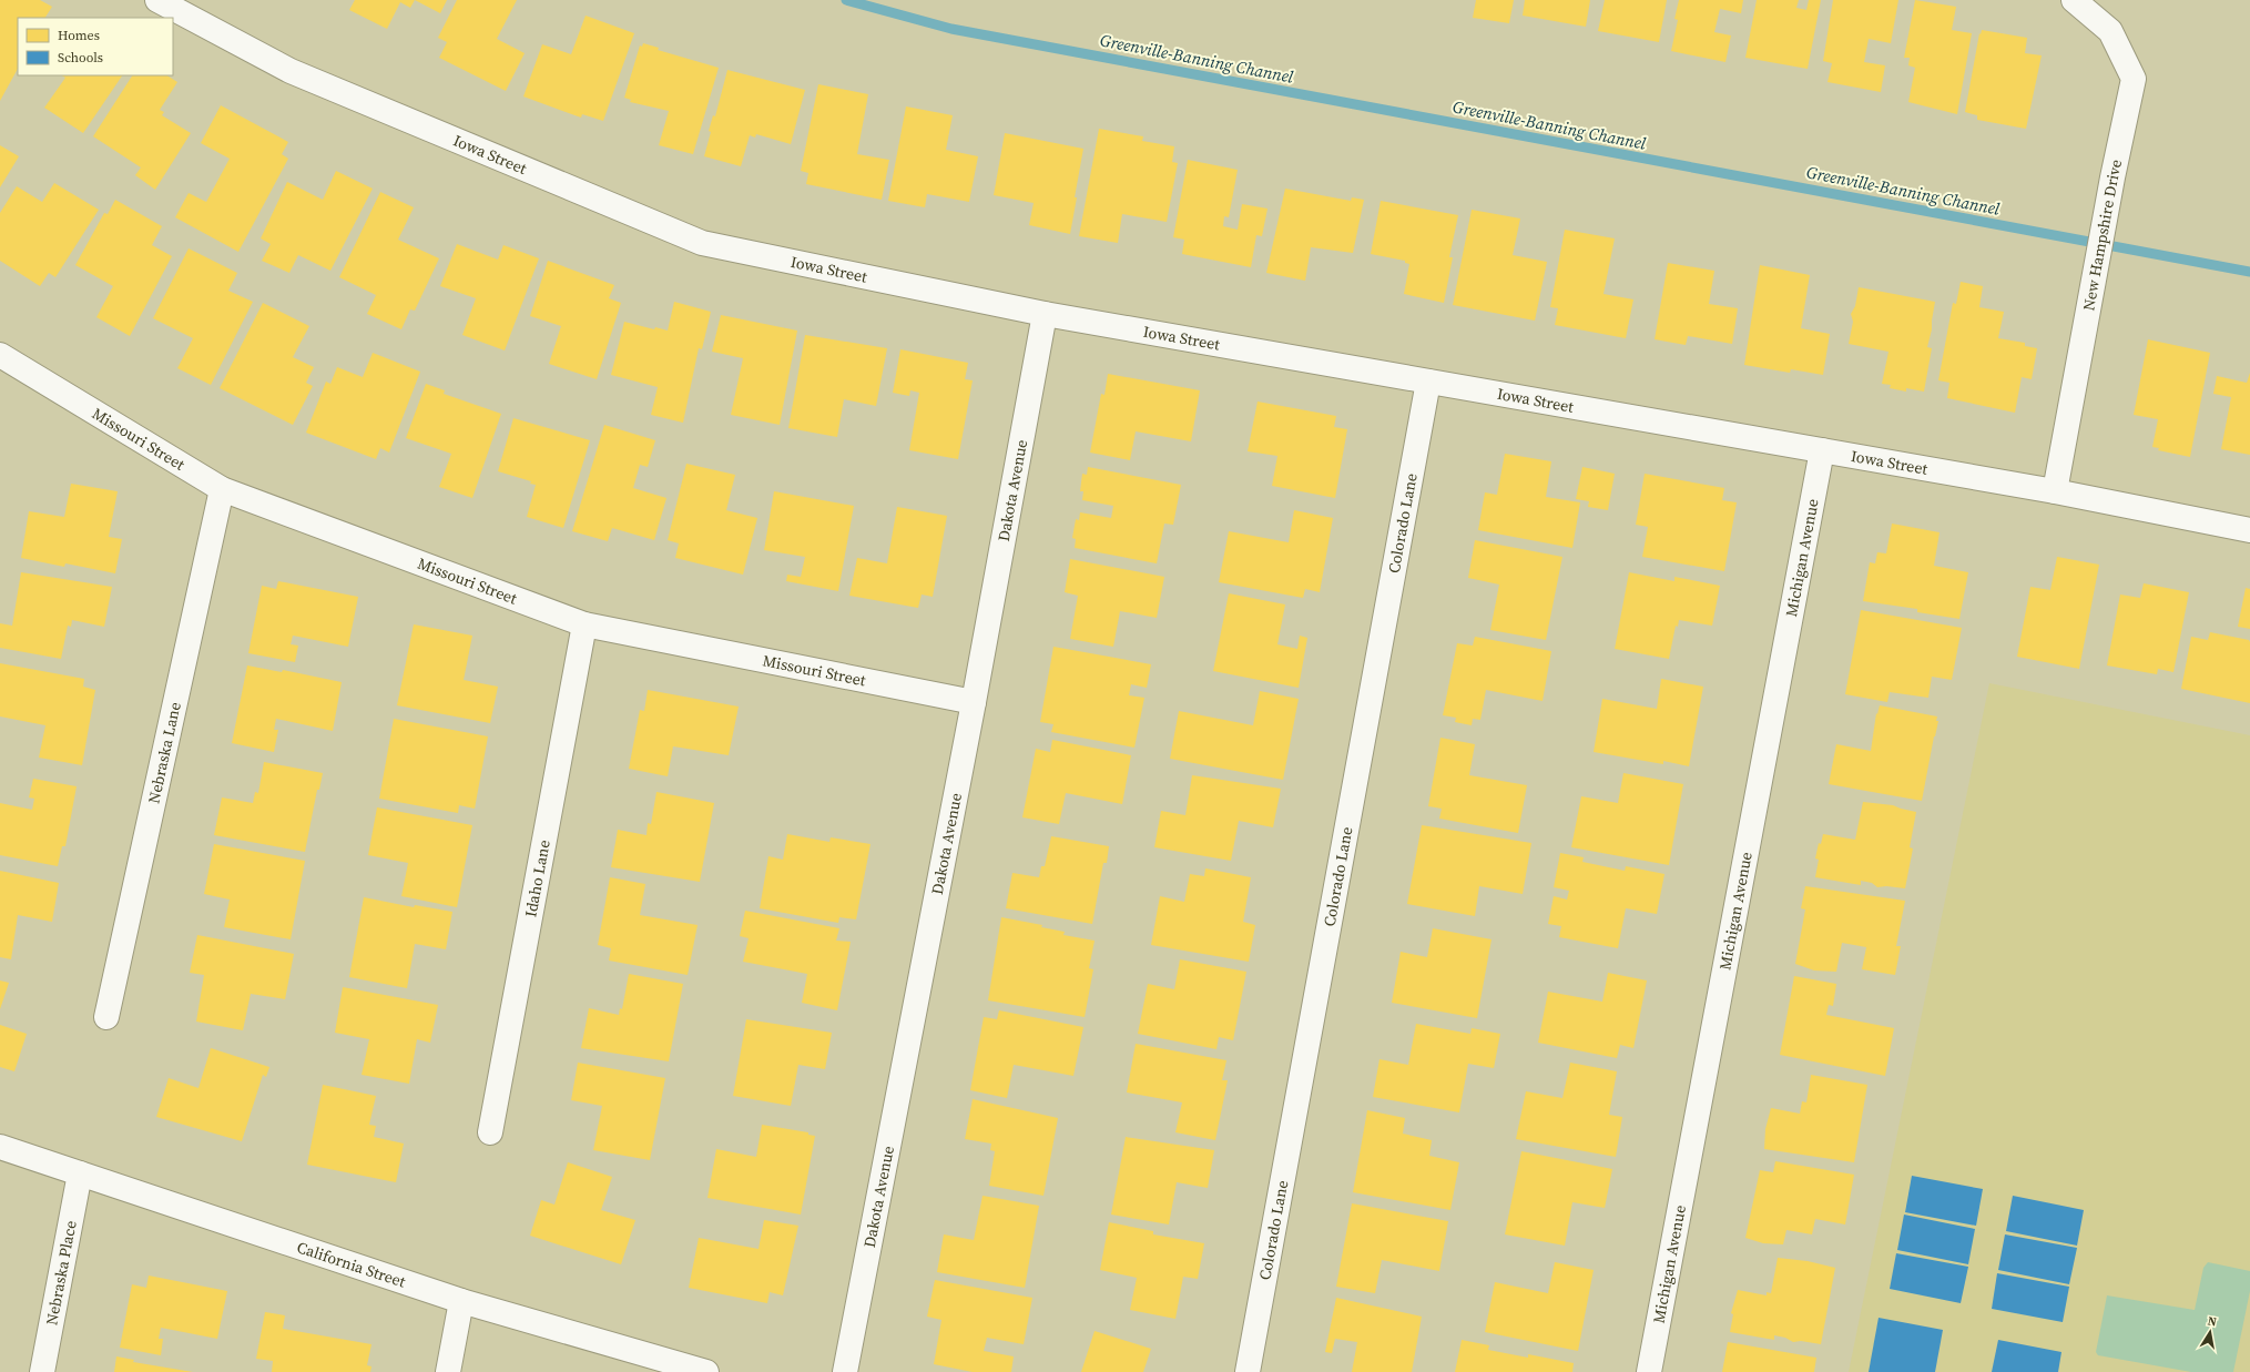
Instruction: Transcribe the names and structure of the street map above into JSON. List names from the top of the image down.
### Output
{
  "streets": {
    "street": [
      "Iowa Street",
      "New Hampshire Drive",
      "Missouri Street",
      "Dakota Avenue",
      "Colorado Lane",
      "Michigan Avenue",
      "Nebraska Lane",
      "Idaho Lane",
      "California Street",
      "Nebraska Place"
    ]
  },
  "crossings": [
    ["Iowa Street", "New Hampshire Drive"],
    ["Iowa Street", "Dakota Avenue"],
    ["Iowa Street", "Colorado Lane"],
    ["Iowa Street", "Michigan Avenue"],
    ["Missouri Street", "Dakota Avenue"],
    ["Missouri Street", "Nebraska Lane"],
    ["Missouri Street", "Idaho Lane"],
    ["California Street", "Nebraska Place"]
  ],
  "water": ["Greenville-Banning Channel"],
  "legend": ["Homes", "Schools"],
  "north": "top"
}
